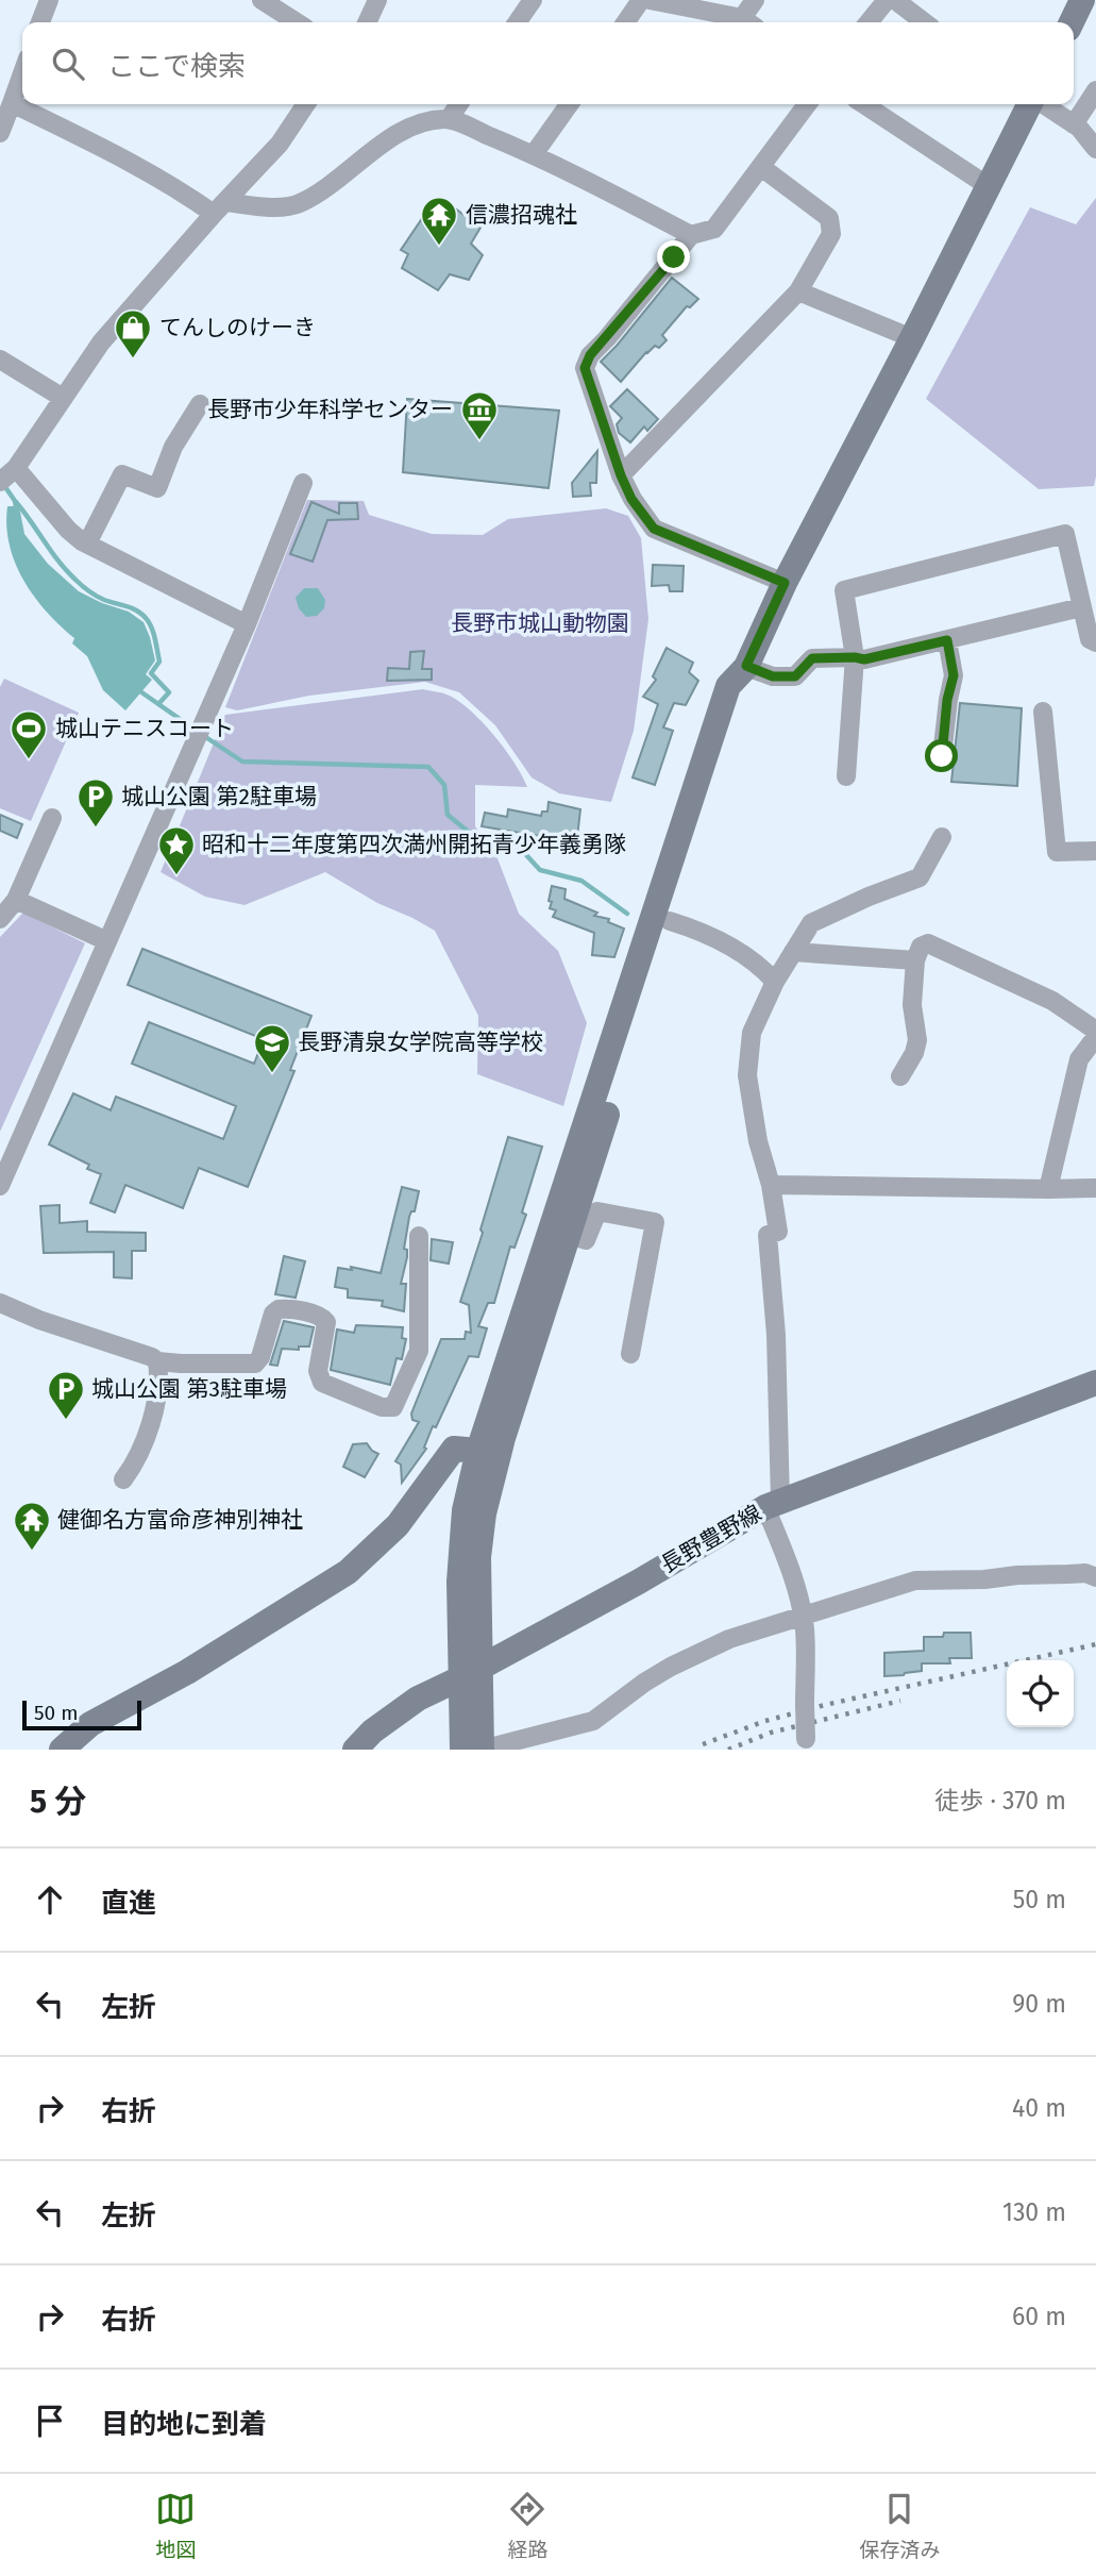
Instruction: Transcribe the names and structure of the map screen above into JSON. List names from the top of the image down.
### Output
{
  "streets": {
    "street": ["長野豊野線"]
  },
  "parks": ["長野市城山動物園"],
  "places": {
    "temple": ["信濃招魂社", "健御名方富命彦神別神社"],
    "shop": ["てんしのけーき"],
    "museum": ["長野市少年科学センター"],
    "sports": ["城山テニスコート"],
    "parking": ["城山公園 第2駐車場", "城山公園 第3駐車場"],
    "place": ["昭和十二年度第四次満州開拓青少年義勇隊"],
    "school or university": ["長野清泉女学院高等学校"]
  },
  "scale_bar": "50 m",
  "page": {
    "search": "ここで検索",
    "scale": "50 m",
    "heading": ["5 分", "徒歩 · 370 m"],
    "list": [
      ["直進", "50 m"],
      ["左折", "90 m"],
      ["右折", "40 m"],
      ["左折", "130 m"],
      ["右折", "60 m"],
      "目的地に到着"
    ],
    "nav": ["地図", "経路", "保存済み"]
  }
}
